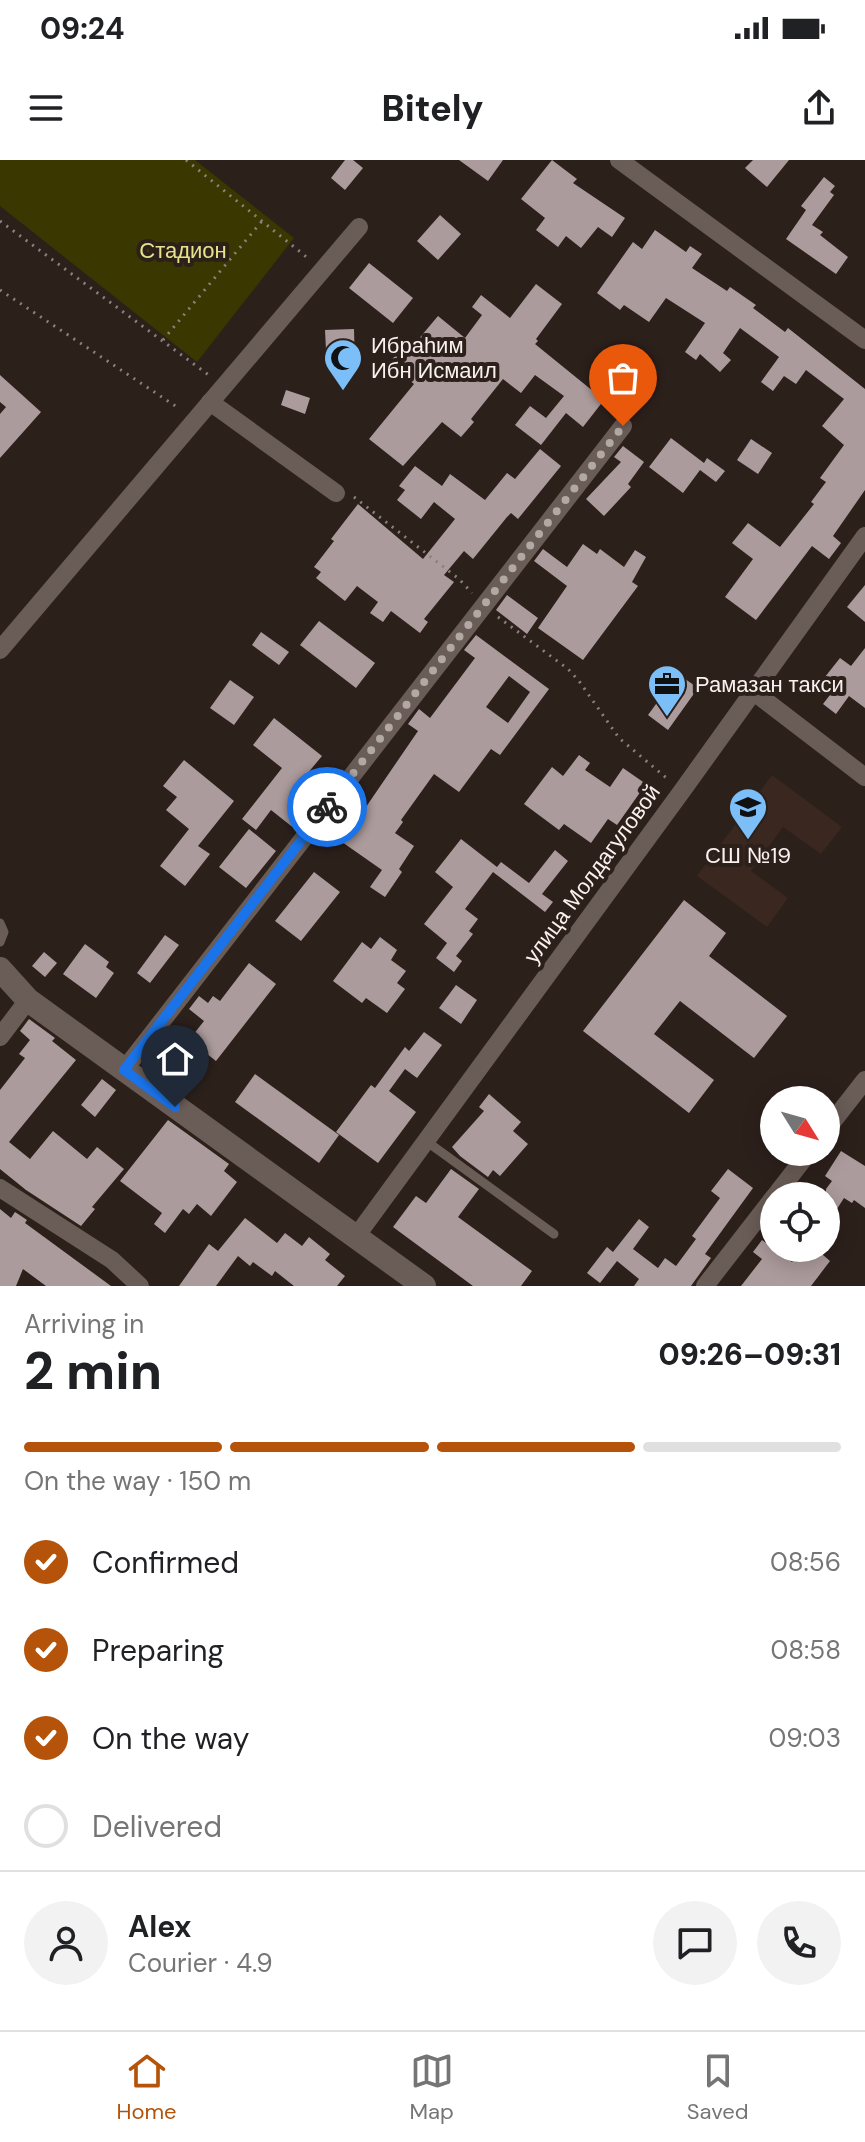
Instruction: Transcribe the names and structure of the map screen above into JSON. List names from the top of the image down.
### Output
{
  "streets": {
    "street": ["улица Молдагуловой"]
  },
  "parks": ["Стадион"],
  "places": {
    "mosque": ["Ибраһим Ибн Исмаил"],
    "office": ["Рамазан такси"],
    "school or university": ["СШ №19"]
  },
  "north": "bottom right",
  "page": {
    "status": "09:24",
    "header": "Bitely",
    "heading": ["2 min", "Arriving in", "09:26–09:31"],
    "panel": ["Alex", "Courier · 4.9"],
    "bar": "On the way · 150 m",
    "list": [
      ["Confirmed", "08:56"],
      ["Preparing", "08:58"],
      ["On the way", "09:03"],
      "Delivered"
    ],
    "tabs": ["Home", "Map", "Saved"]
  }
}
